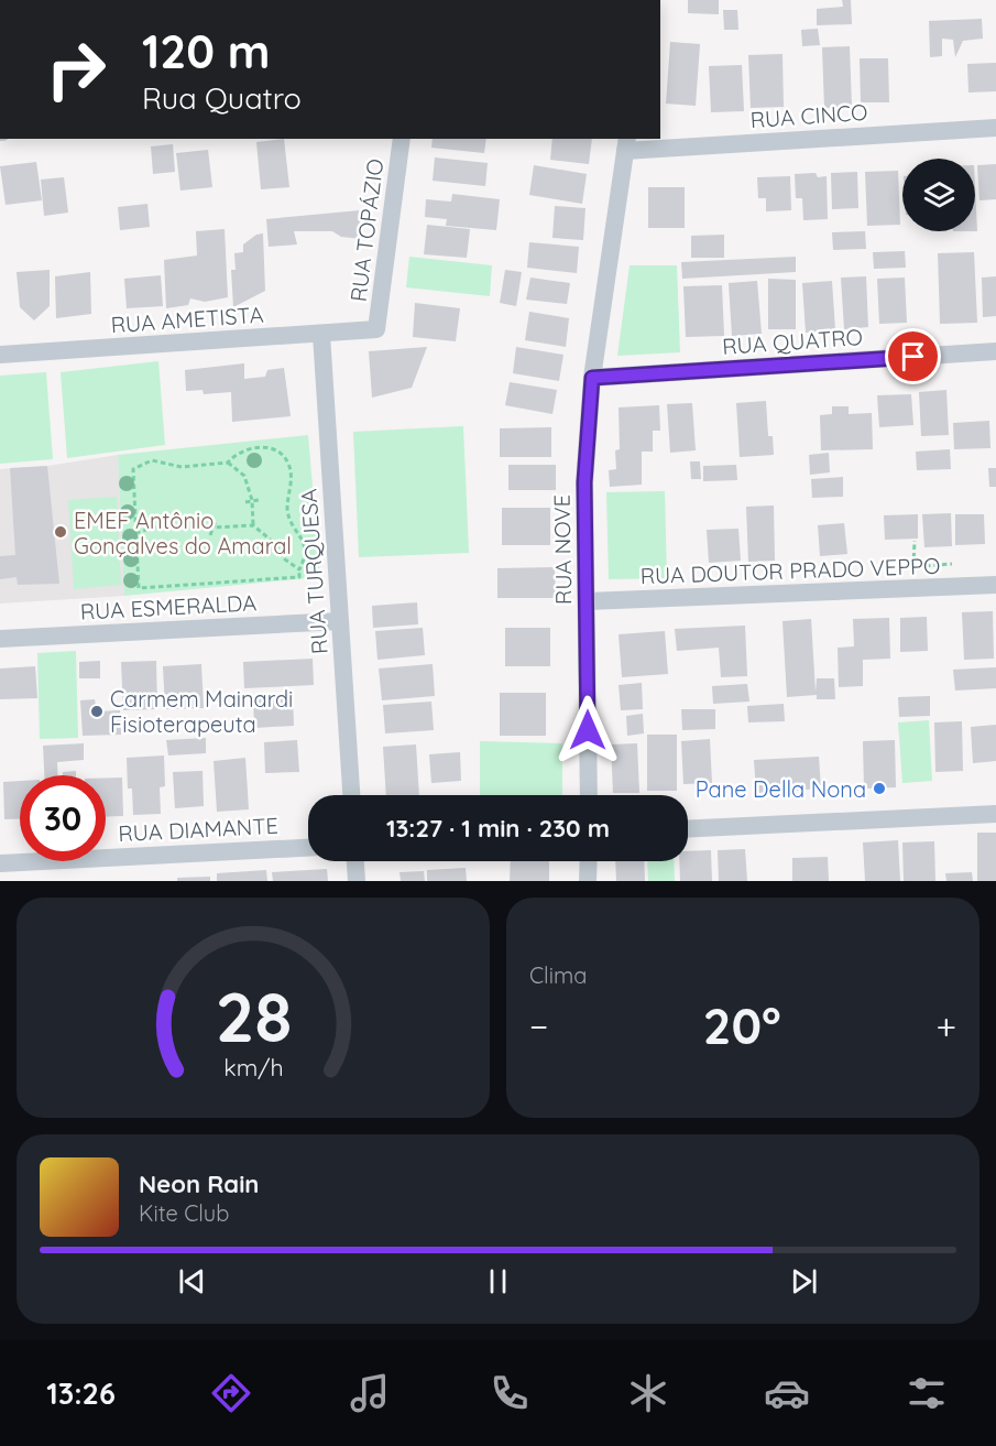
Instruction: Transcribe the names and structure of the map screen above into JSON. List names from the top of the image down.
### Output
{
  "streets": {
    "street": [
      "RUA CINCO",
      "RUA TOPÁZIO",
      "RUA AMETISTA",
      "RUA QUATRO",
      "RUA NOVE",
      "RUA DOUTOR PRADO VEPPO",
      "RUA TURQUESA",
      "RUA ESMERALDA",
      "RUA DIAMANTE"
    ]
  },
  "crossings": [
    ["RUA CINCO", "RUA NOVE"],
    ["RUA TOPÁZIO", "RUA AMETISTA"],
    ["RUA AMETISTA", "RUA TURQUESA"],
    ["RUA QUATRO", "RUA NOVE"],
    ["RUA NOVE", "RUA DOUTOR PRADO VEPPO"],
    ["RUA TURQUESA", "RUA ESMERALDA"]
  ],
  "places": ["EMEF Antônio Gonçalves do Amaral", "Carmem Mainardi Fisioterapeuta", "Pane Della Nona"],
  "page": {
    "turn": ["120 m", "Rua Quatro"],
    "limit": "30",
    "trip": "13:27 · 1 min · 230 m",
    "tile": "Clima",
    "heat": ["−", "20°", "+"],
    "song": ["Neon Rain", "Kite Club"],
    "tabs": "13:26",
    "gauge": ["28", "km/h"]
  }
}
